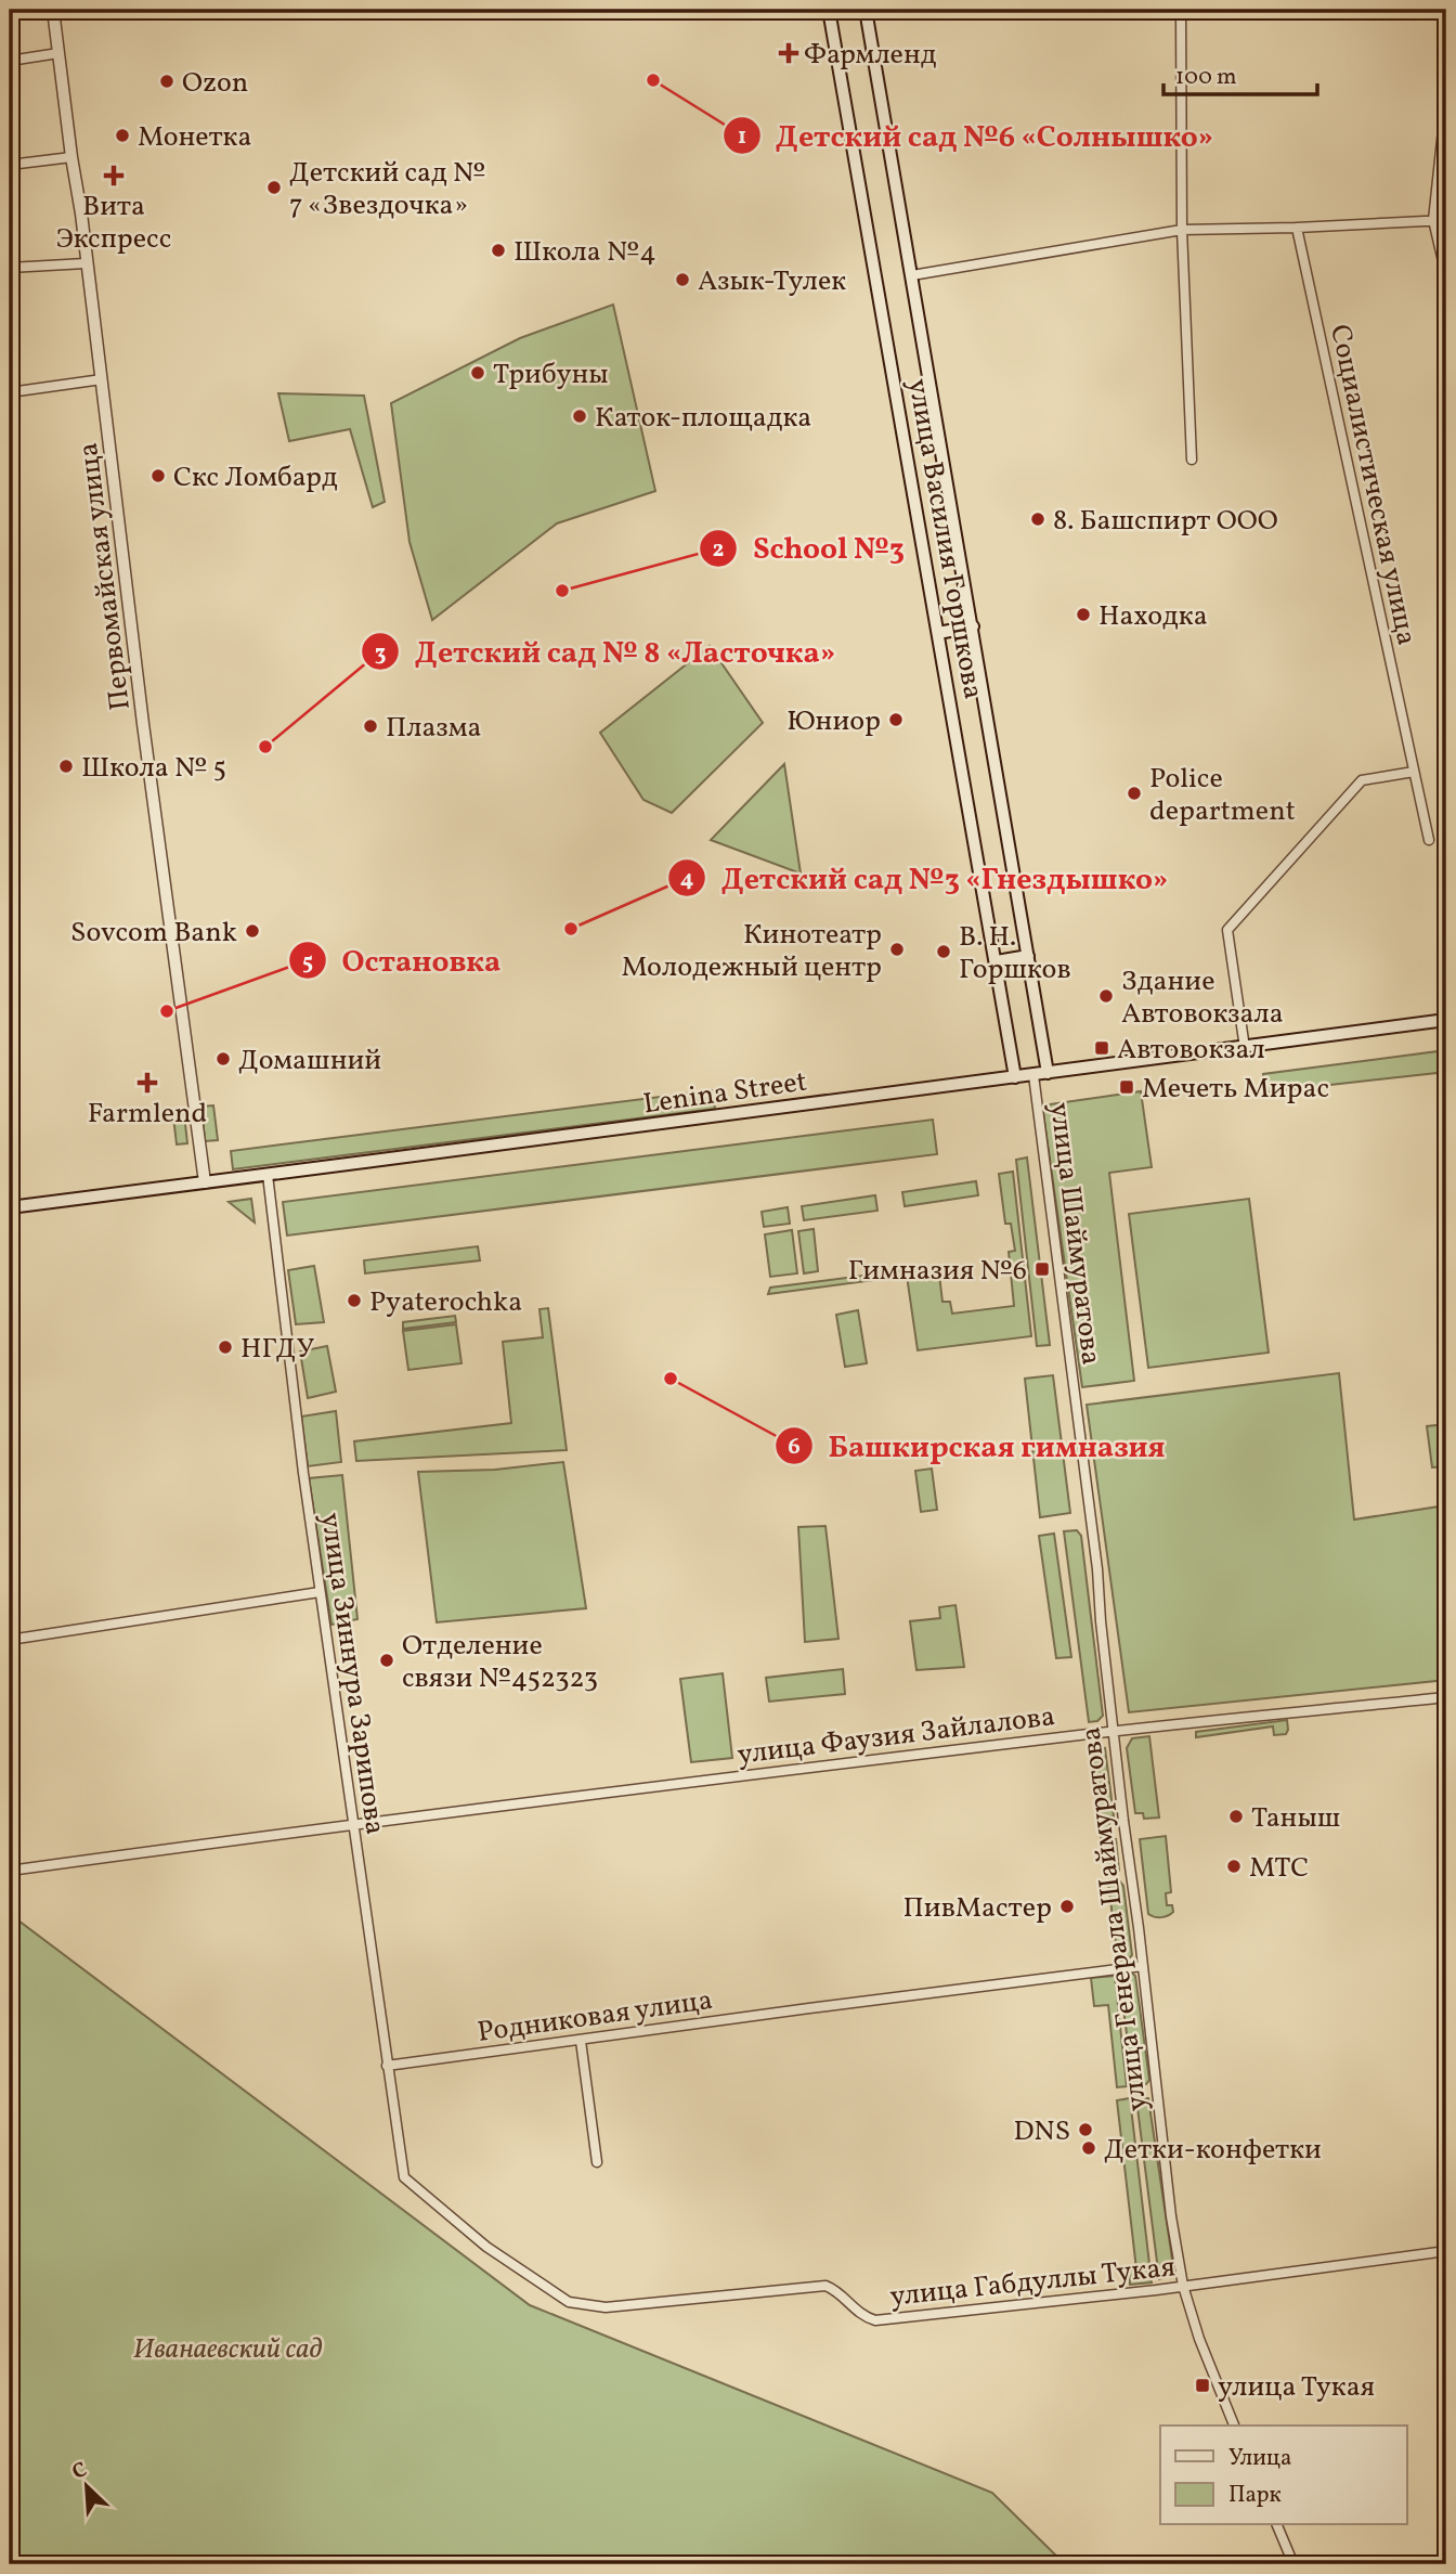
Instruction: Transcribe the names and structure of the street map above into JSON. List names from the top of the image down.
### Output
{
  "streets": {
    "main road": ["улица Василия Горшкова", "Lenina Street"],
    "street": [
      "Социалистическая улица",
      "Первомайская улица",
      "улица Шаймуратова",
      "улица Зиннура Зарипова",
      "улица Фаузия Зайлалова",
      "улица Генерала Шаймуратова",
      "Родниковая улица",
      "улица Габдуллы Тукая"
    ]
  },
  "crossings": [
    ["улица Василия Горшкова", "Lenina Street"],
    ["Первомайская улица", "Lenina Street"],
    ["Lenina Street", "улица Шаймуратова"],
    ["Lenina Street", "улица Зиннура Зарипова"],
    ["улица Шаймуратова", "улица Генерала Шаймуратова"],
    ["улица Зиннура Зарипова", "улица Фаузия Зайлалова"],
    ["улица Зиннура Зарипова", "Родниковая улица"],
    ["улица Зиннура Зарипова", "улица Габдуллы Тукая"],
    ["улица Фаузия Зайлалова", "улица Генерала Шаймуратова"],
    ["улица Генерала Шаймуратова", "Родниковая улица"],
    ["улица Генерала Шаймуратова", "улица Габдуллы Тукая"]
  ],
  "parks": ["Иванаевский сад"],
  "places": {
    "health": ["Фармленд", "Вита Экспресс", "Farmlend"],
    "other": [
      "Детский сад №6 «Солнышко»",
      "Ozon",
      "Монетка",
      "Детский сад № 7 «Звездочка»",
      "Школа №4",
      "Азык-Тулек",
      "Трибуны",
      "Каток-площадка",
      "Скс Ломбард",
      "8. Башспирт ООО",
      "School №3",
      "Находка",
      "Юниор",
      "Плазма",
      "Детский сад № 8 «Ласточка»",
      "Школа № 5",
      "Police department",
      "Детский сад №3 «Гнездышко»",
      "Sovcom Bank",
      "Кинотеатр Молодежный центр",
      "В. Н. Горшков",
      "Здание Автовокзала",
      "Остановка",
      "Домашний",
      "Pyaterochka",
      "НГДУ",
      "Башкирская гимназия",
      "Отделение связи №452323",
      "Таныш",
      "МТС",
      "ПивМастер",
      "DNS",
      "Детки-конфетки"
    ],
    "transit": [
      "Автовокзал",
      "Мечеть Мирас",
      "Гимназия №6",
      "улица Тукая"
    ]
  },
  "legend": ["Улица", "Парк"],
  "scale_bar": "100 m",
  "north": "top left"
}
